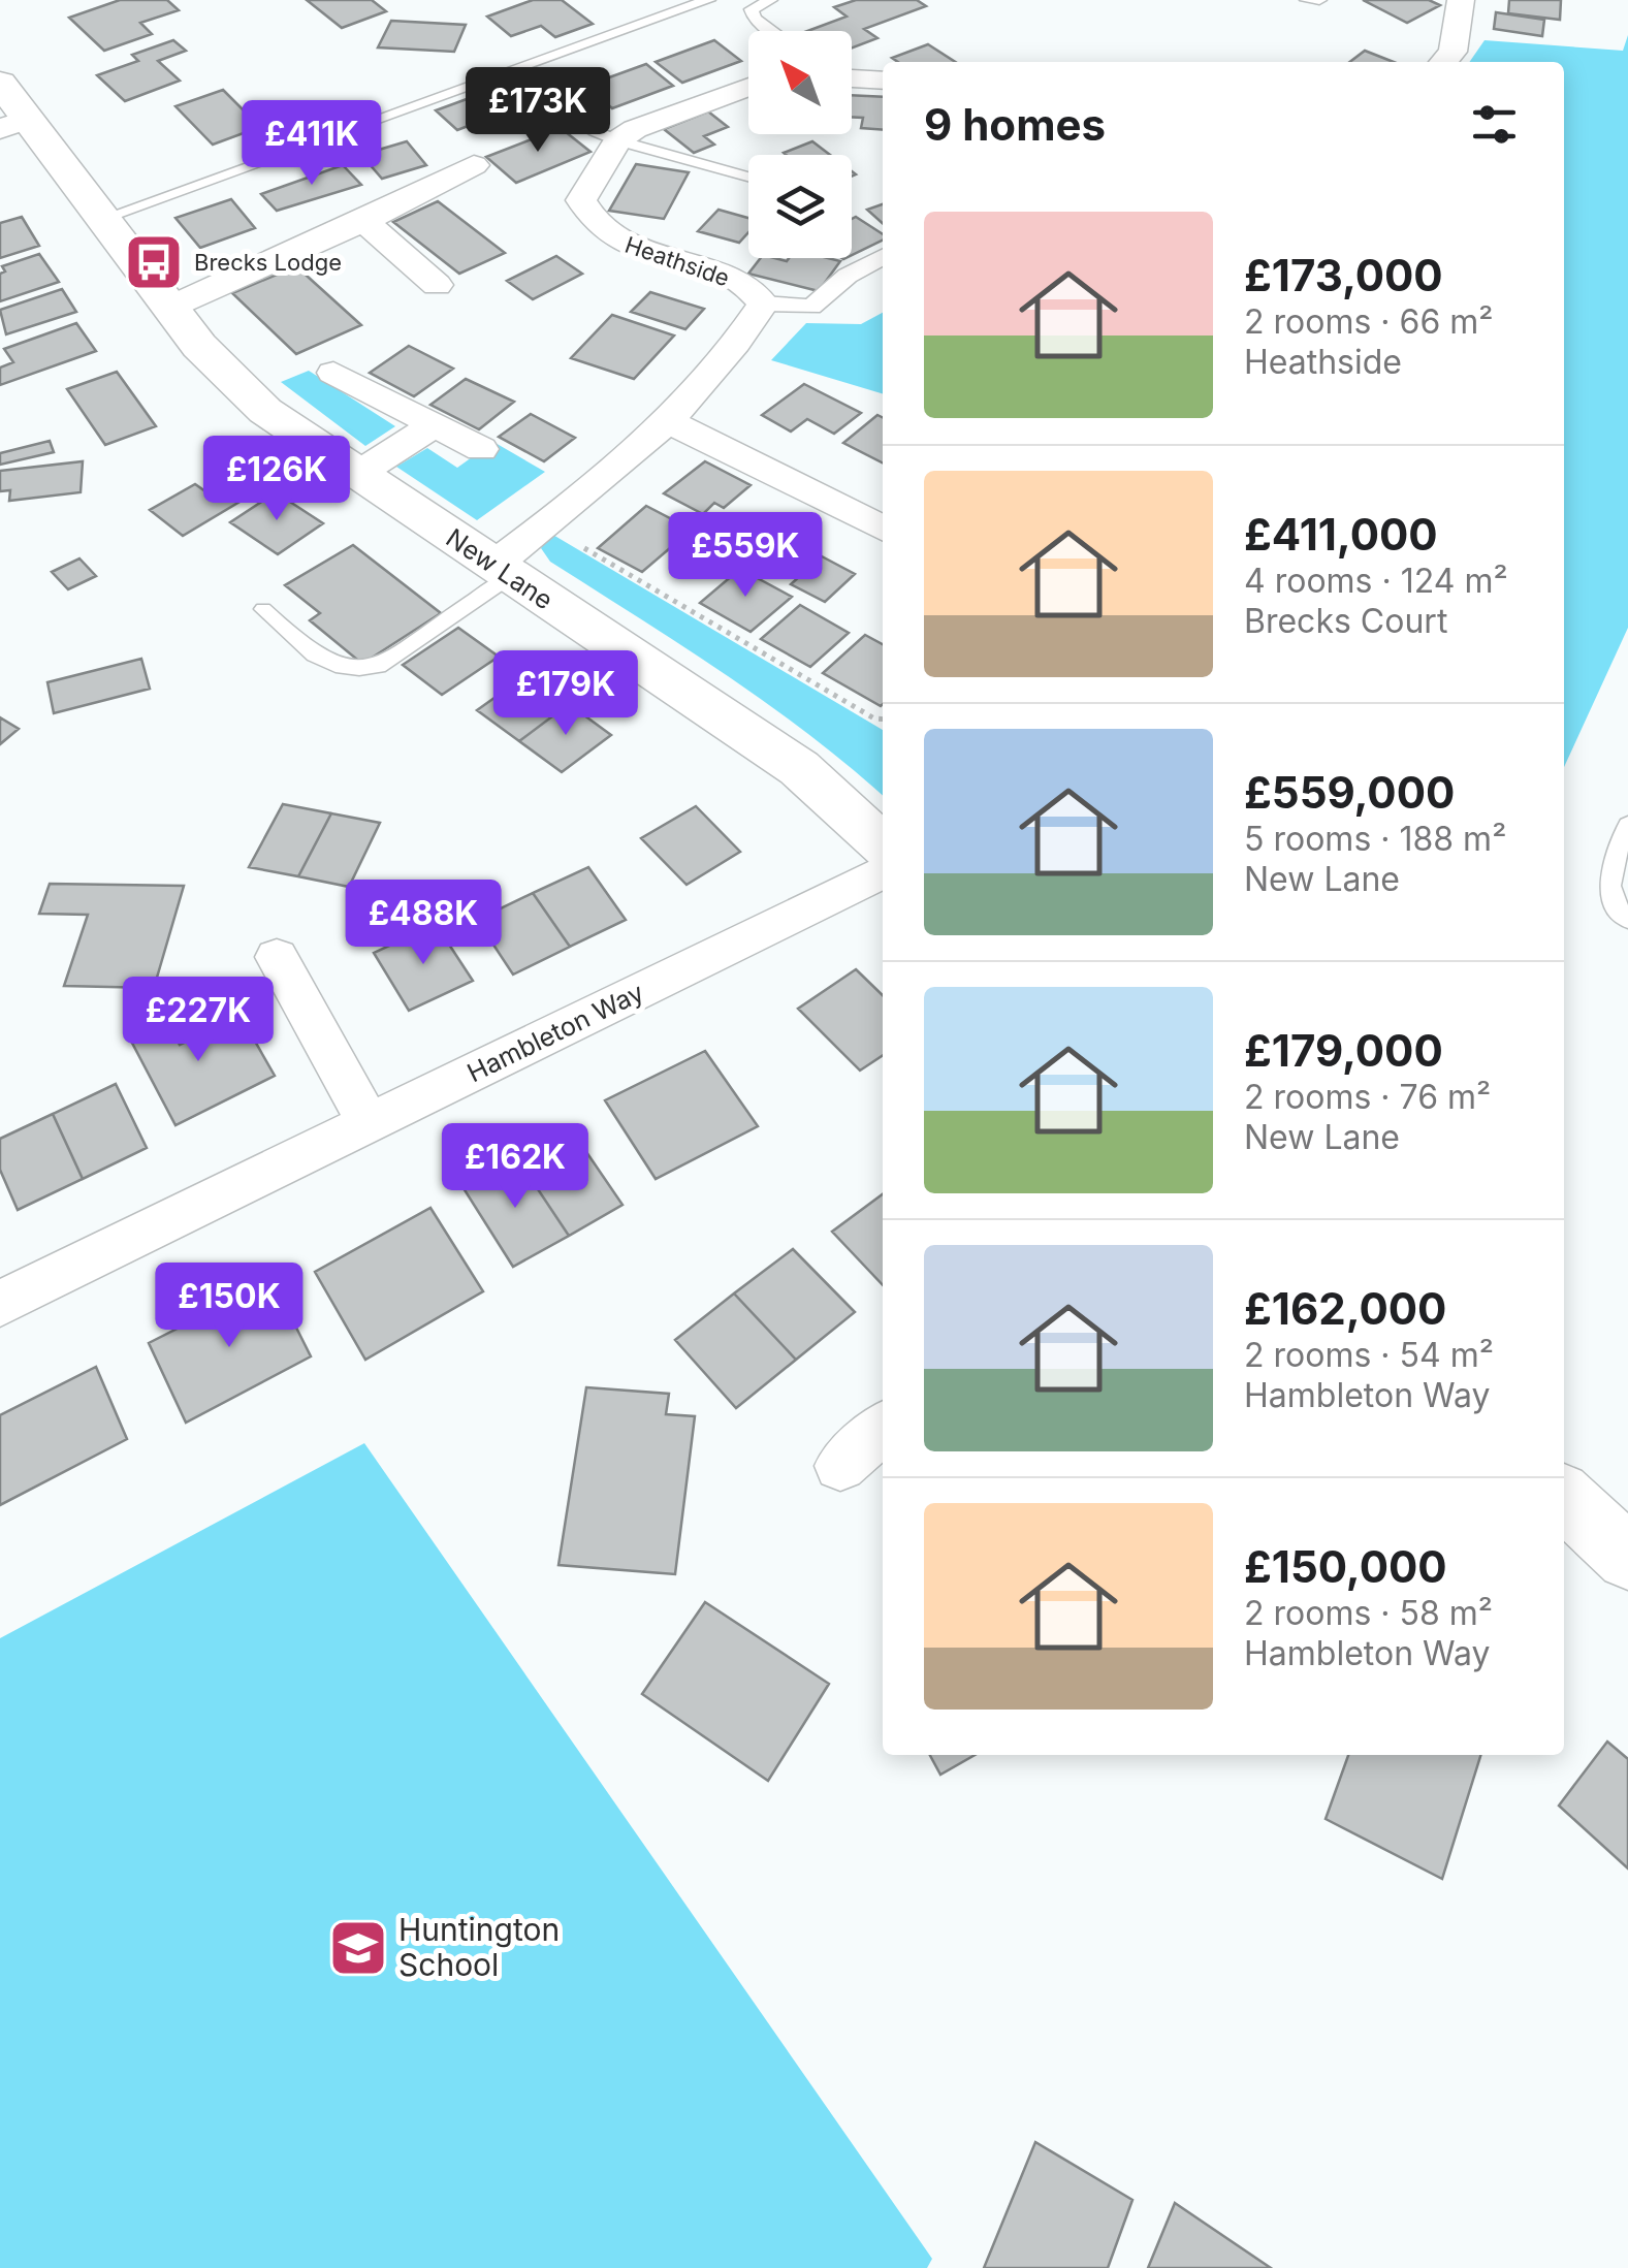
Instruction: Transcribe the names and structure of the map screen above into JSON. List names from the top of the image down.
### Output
{
  "streets": {
    "street": ["Heathside", "New Lane", "Hambleton Way"]
  },
  "places": {
    "bus stop": ["Brecks Lodge"],
    "school or university": ["Huntington School"]
  },
  "north": "top left",
  "page": {
    "heading": "9 homes",
    "price": [
      "£173K",
      "£411K",
      "£126K",
      "£559K",
      "£179K",
      "£488K",
      "£227K",
      "£162K",
      "£150K"
    ],
    "list": [
      {
        "name": "£173,000",
        "note": "2 rooms · 66 m² · Heathside"
      },
      {
        "name": "£411,000",
        "note": "4 rooms · 124 m² · Brecks Court"
      },
      {
        "name": "£559,000",
        "note": "5 rooms · 188 m² · New Lane"
      },
      {
        "name": "£179,000",
        "note": "2 rooms · 76 m² · New Lane"
      },
      {
        "name": "£162,000",
        "note": "2 rooms · 54 m² · Hambleton Way"
      },
      {
        "name": "£150,000",
        "note": "2 rooms · 58 m² · Hambleton Way"
      }
    ]
  }
}
